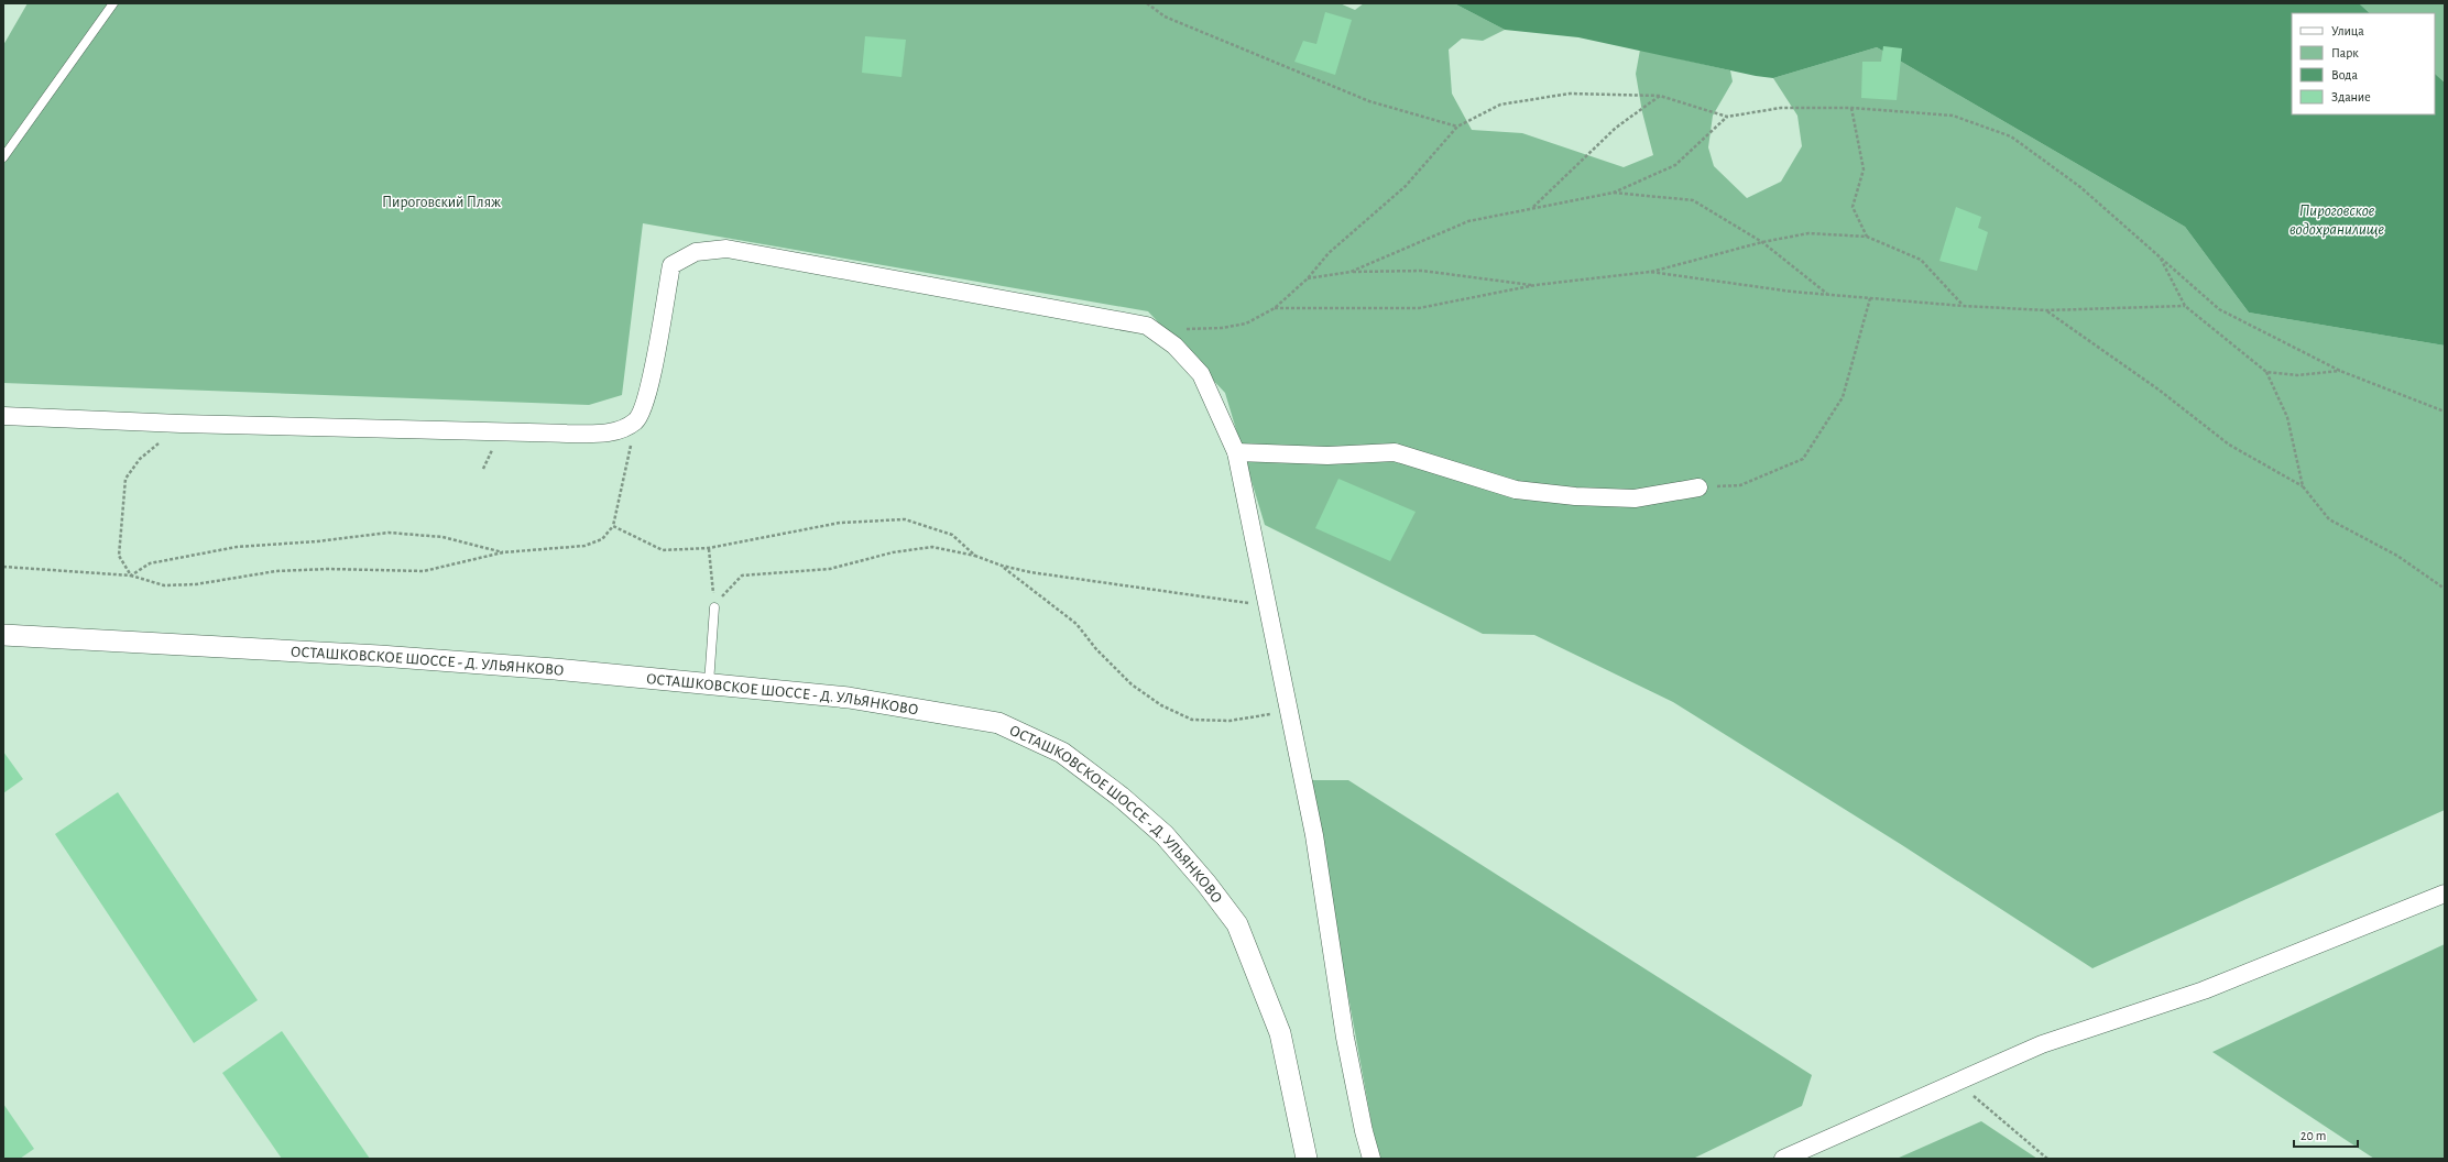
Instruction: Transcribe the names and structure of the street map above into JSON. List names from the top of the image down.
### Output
{
  "streets": {
    "street": ["ОСТАШКОВСКОЕ ШОССЕ - Д. УЛЬЯНКОВО"]
  },
  "water": ["Пироговское водохранилище"],
  "parks": ["Пироговский Пляж"],
  "legend": [
    "Улица",
    "Парк",
    "Вода",
    "Здание"
  ],
  "scale_bar": "20 m"
}
